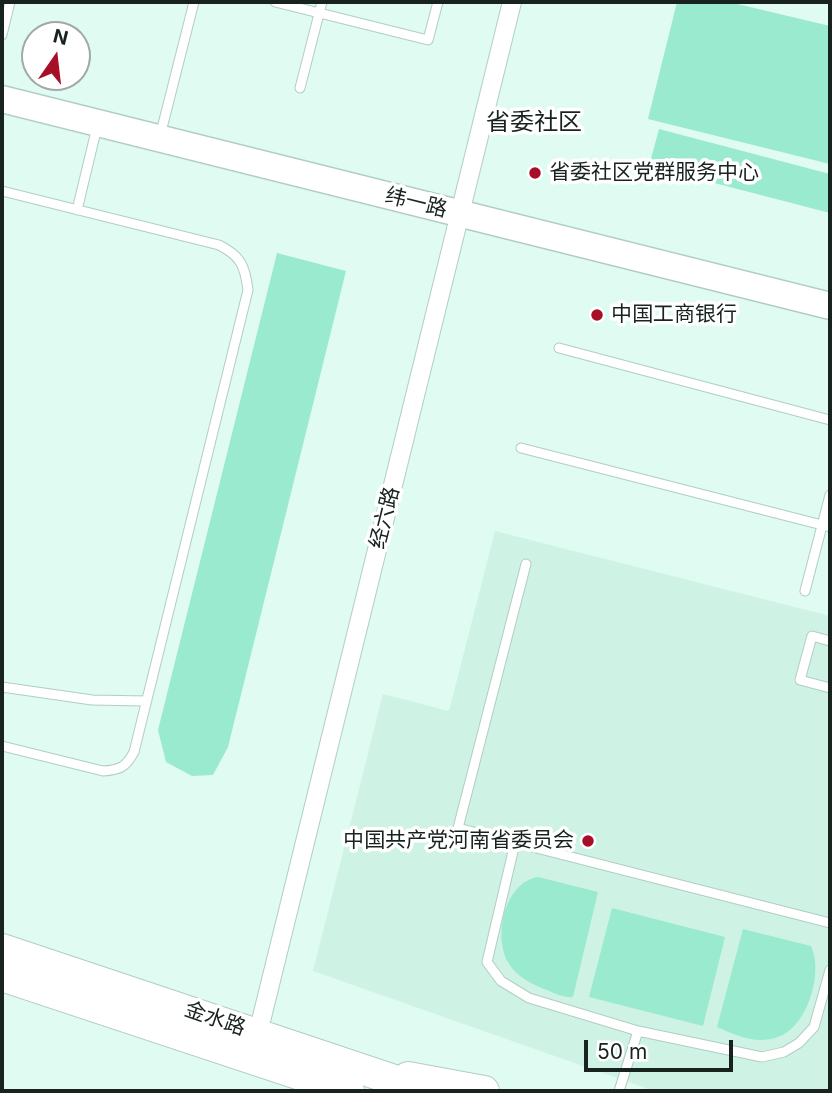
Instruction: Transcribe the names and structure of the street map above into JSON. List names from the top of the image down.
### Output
{
  "streets": {
    "main road": ["金水路"],
    "street": ["纬一路", "经六路"]
  },
  "crossings": [
    ["纬一路", "经六路"],
    ["经六路", "金水路"]
  ],
  "districts": ["省委社区"],
  "places": ["省委社区党群服务中心", "中国工商银行", "中国共产党河南省委员会"],
  "scale_bar": "50 m",
  "north": "top"
}
